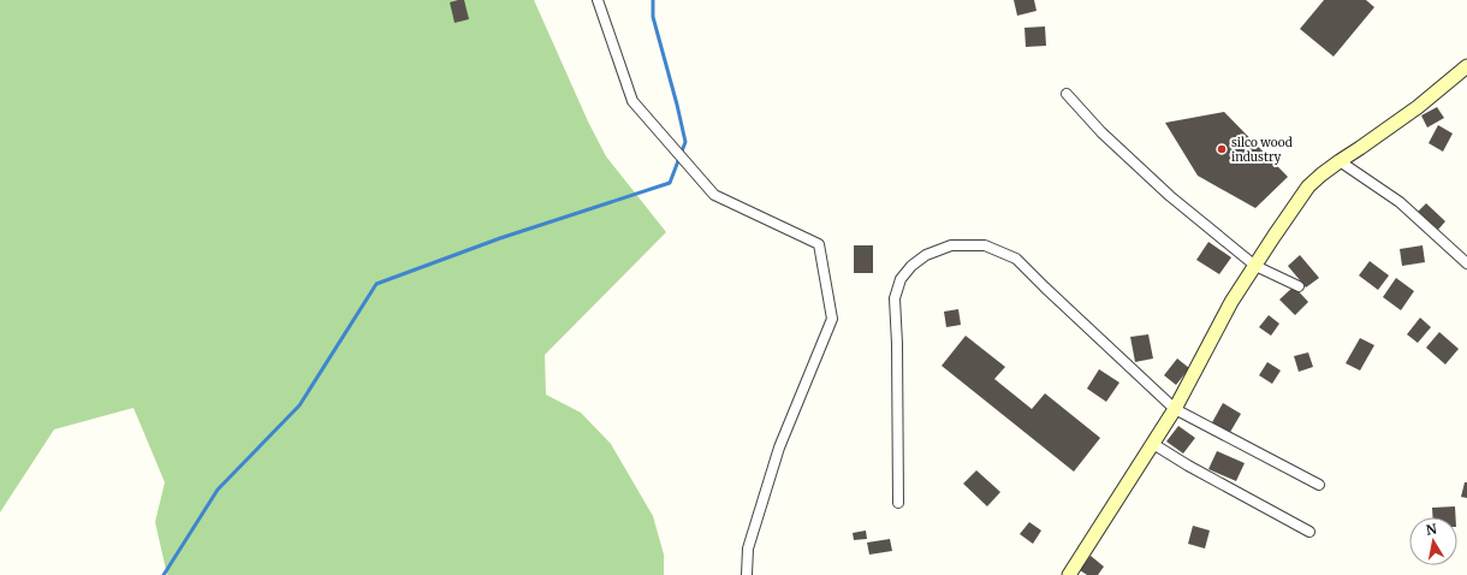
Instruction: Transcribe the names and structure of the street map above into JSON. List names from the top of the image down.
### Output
{
  "places": ["silco wood industry"],
  "north": "top"
}
